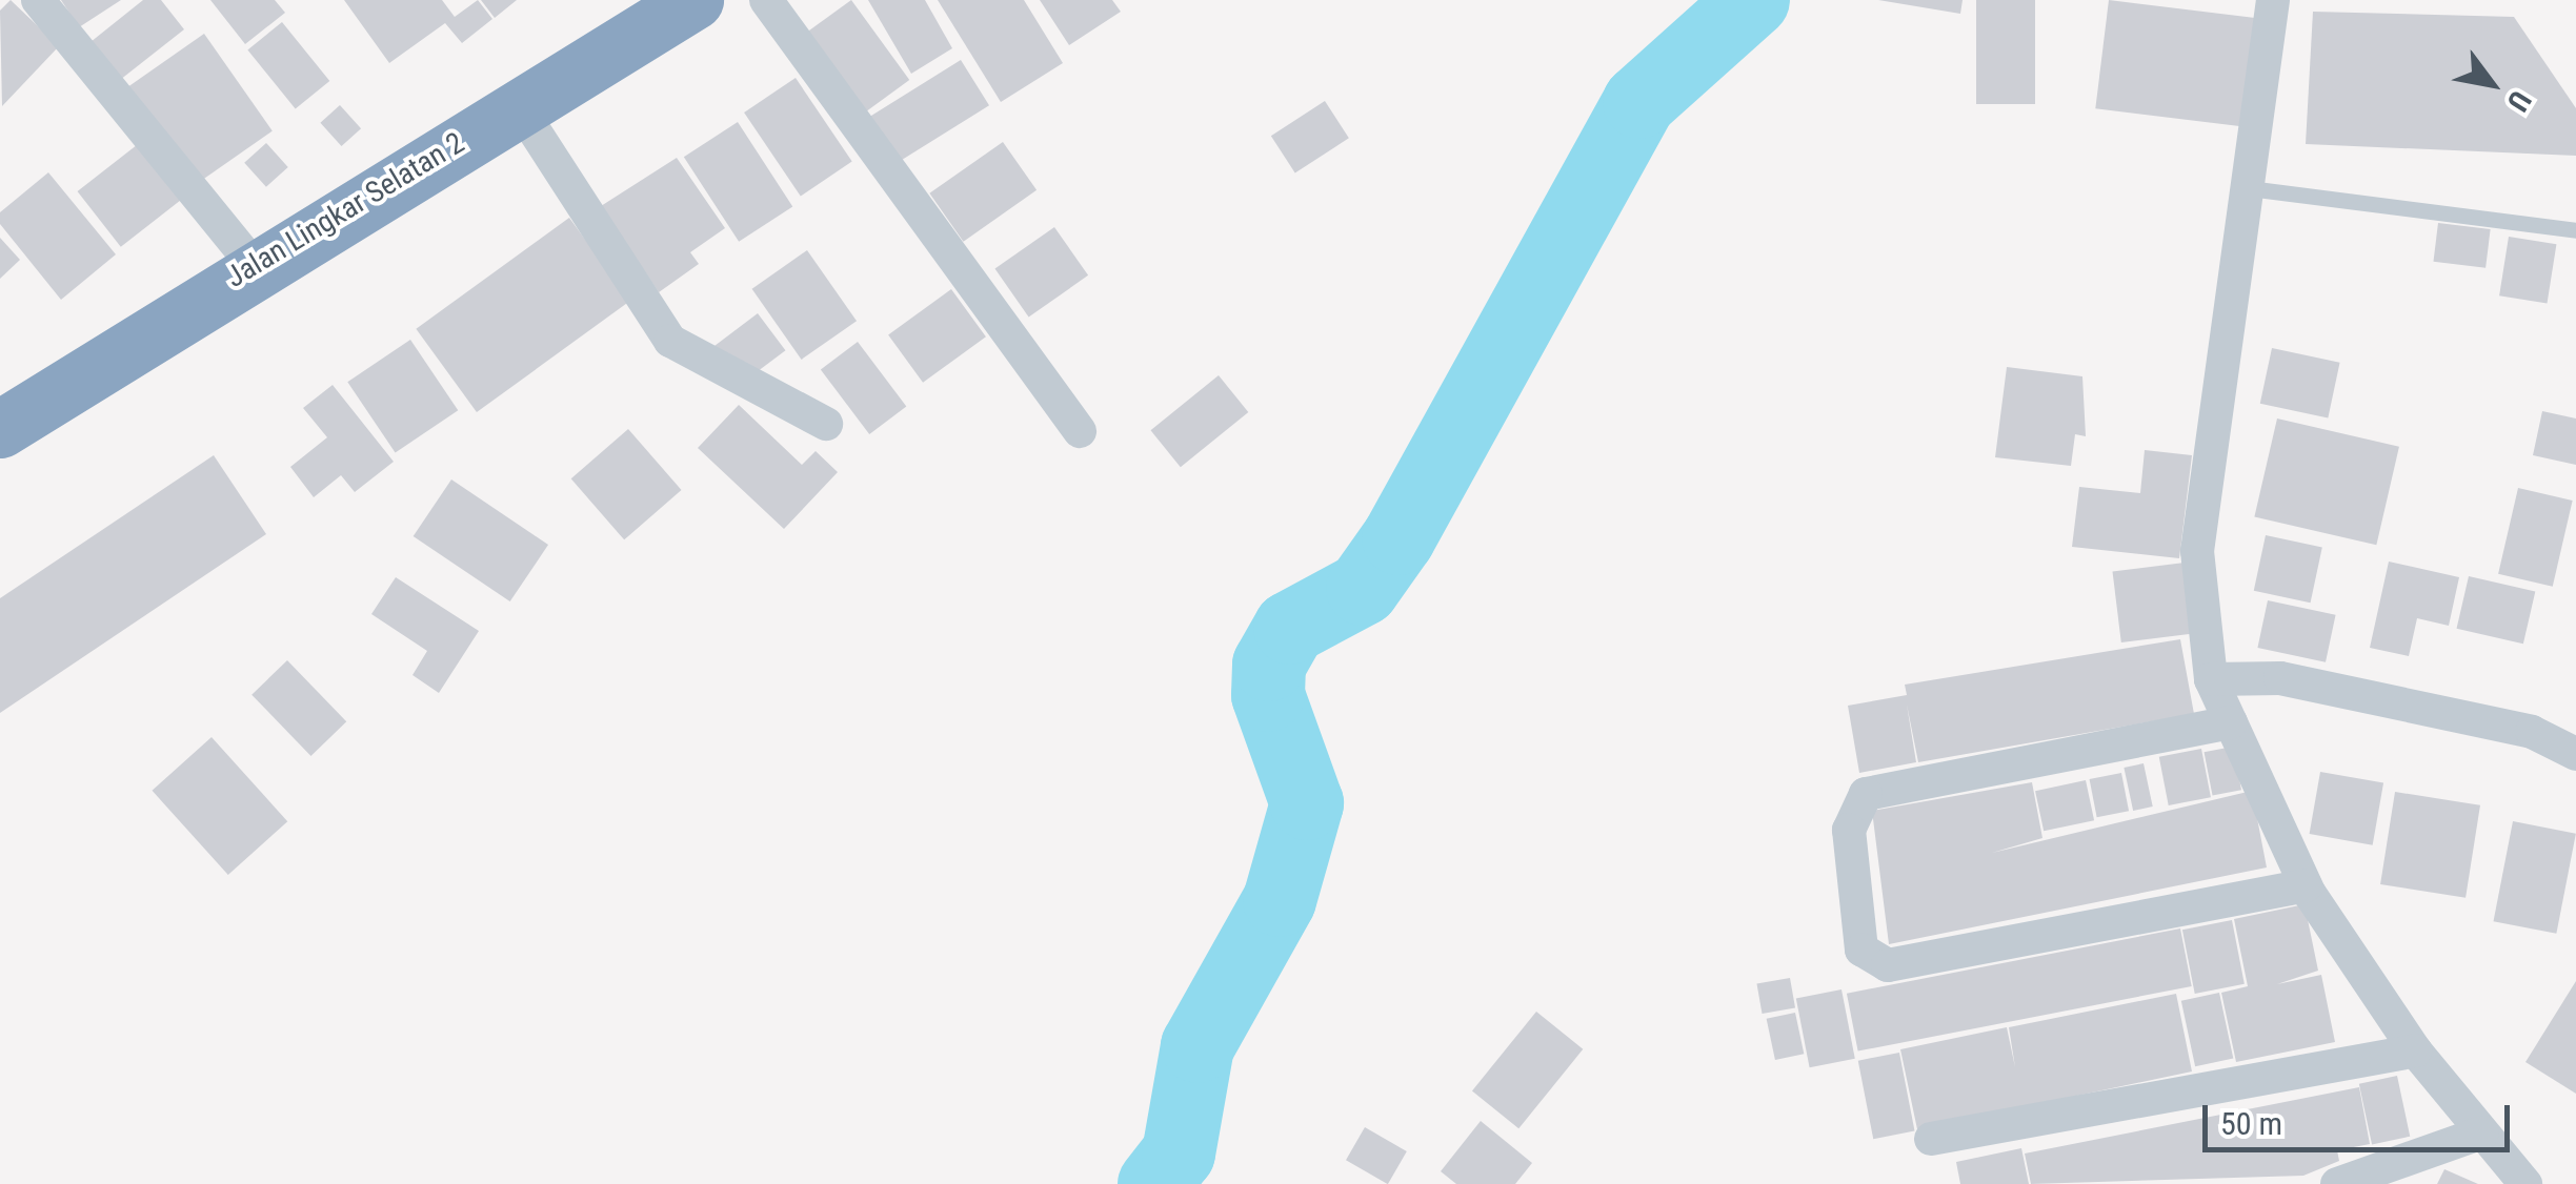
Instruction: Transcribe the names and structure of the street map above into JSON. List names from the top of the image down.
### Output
{
  "streets": {
    "highway": ["Jalan Lingkar Selatan 2"]
  },
  "scale_bar": "50 m",
  "north": "bottom right"
}
